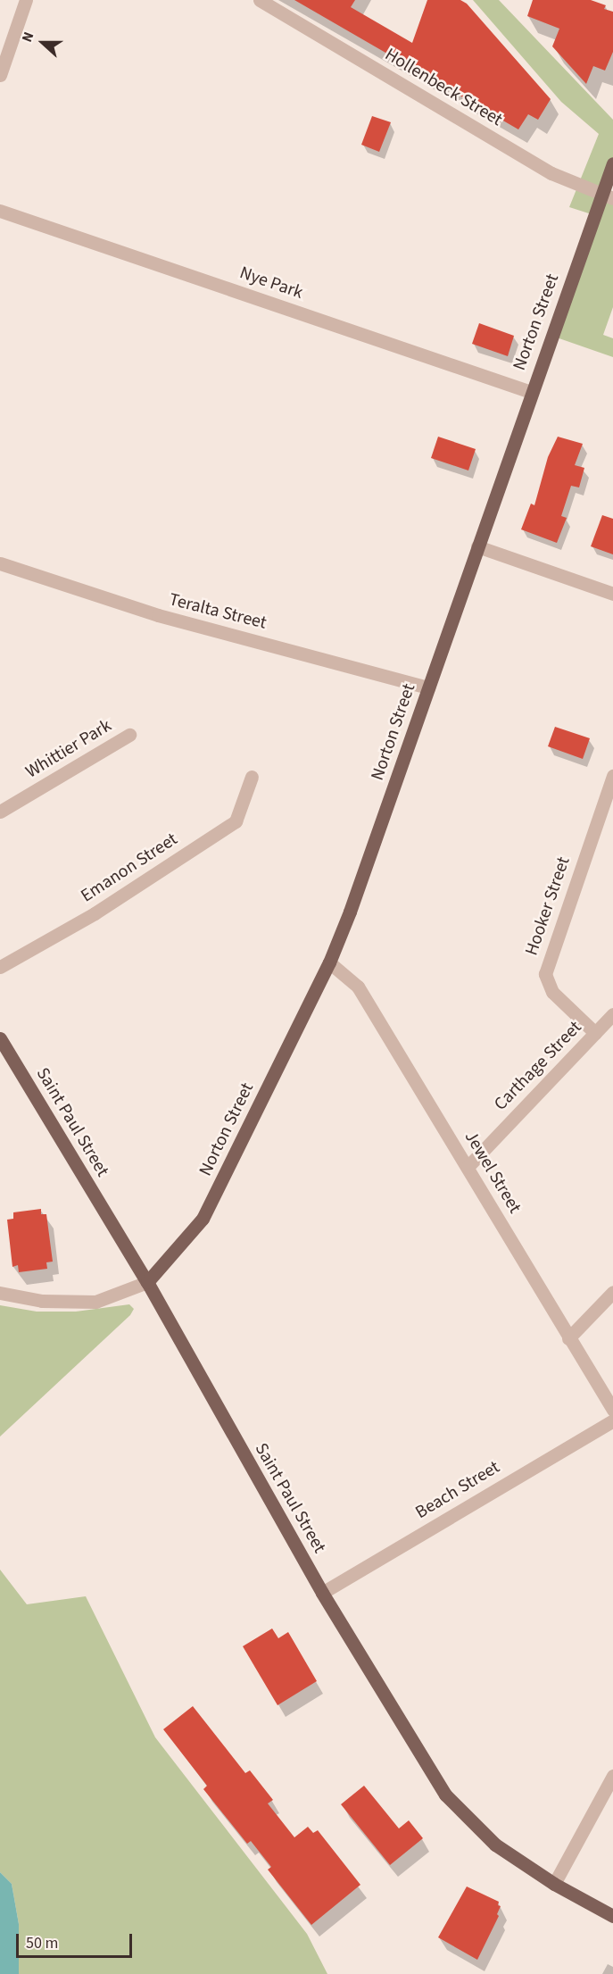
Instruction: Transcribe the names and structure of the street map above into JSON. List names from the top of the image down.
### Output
{
  "streets": {
    "main road": ["Norton Street", "Saint Paul Street"],
    "street": [
      "Hollenbeck Street",
      "Nye Park",
      "Teralta Street",
      "Whittier Park",
      "Emanon Street",
      "Hooker Street",
      "Carthage Street",
      "Jewel Street",
      "Beach Street"
    ]
  },
  "crossings": [
    ["Hollenbeck Street", "Norton Street"],
    ["Nye Park", "Norton Street"],
    ["Norton Street", "Teralta Street"],
    ["Norton Street", "Saint Paul Street"],
    ["Norton Street", "Jewel Street"],
    ["Hooker Street", "Carthage Street"],
    ["Carthage Street", "Jewel Street"],
    ["Saint Paul Street", "Beach Street"]
  ],
  "scale_bar": "50 m",
  "north": "left"
}
